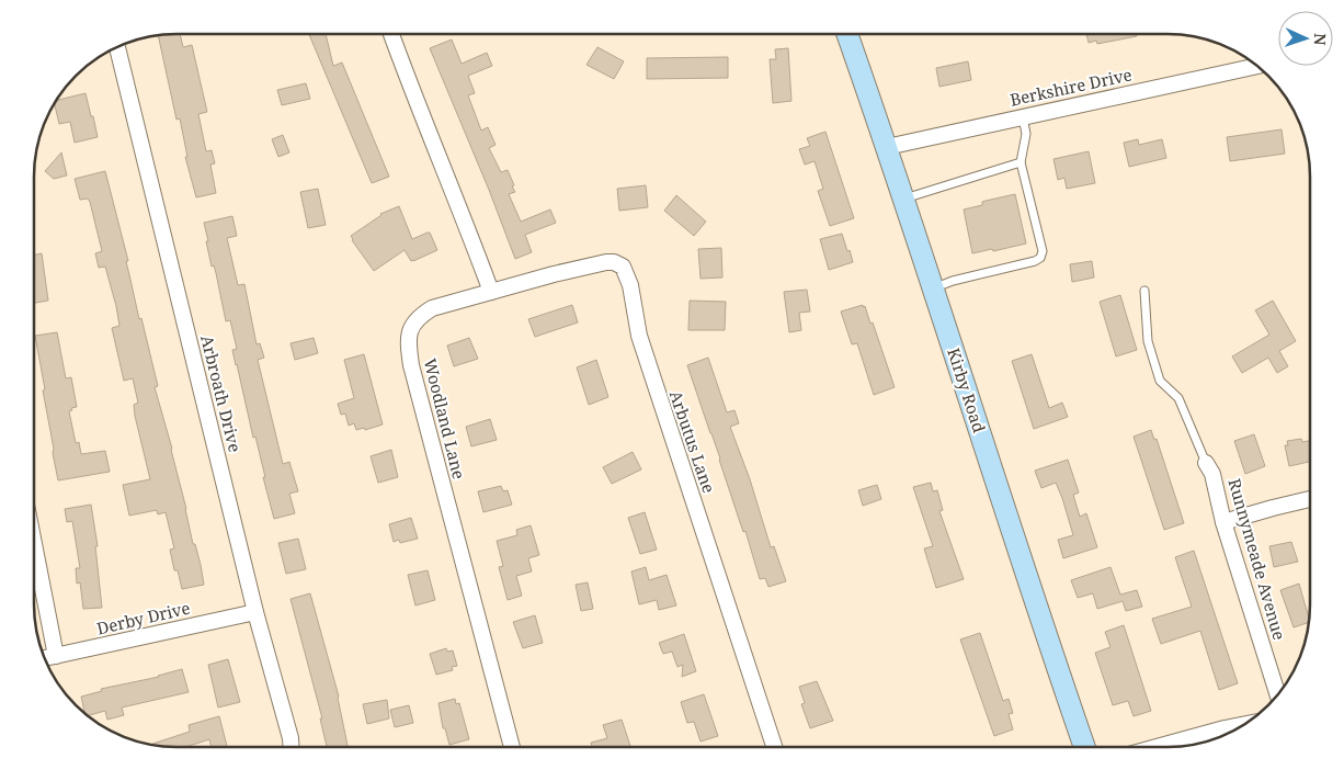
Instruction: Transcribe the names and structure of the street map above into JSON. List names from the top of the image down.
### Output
{
  "streets": {
    "main road": ["Kirby Road"],
    "street": [
      "Berkshire Drive",
      "Arbroath Drive",
      "Woodland Lane",
      "Arbutus Lane",
      "Runnymeade Avenue",
      "Derby Drive"
    ]
  },
  "crossings": [
    ["Berkshire Drive", "Kirby Road"],
    ["Arbroath Drive", "Derby Drive"],
    ["Woodland Lane", "Arbutus Lane"]
  ],
  "north": "right"
}
